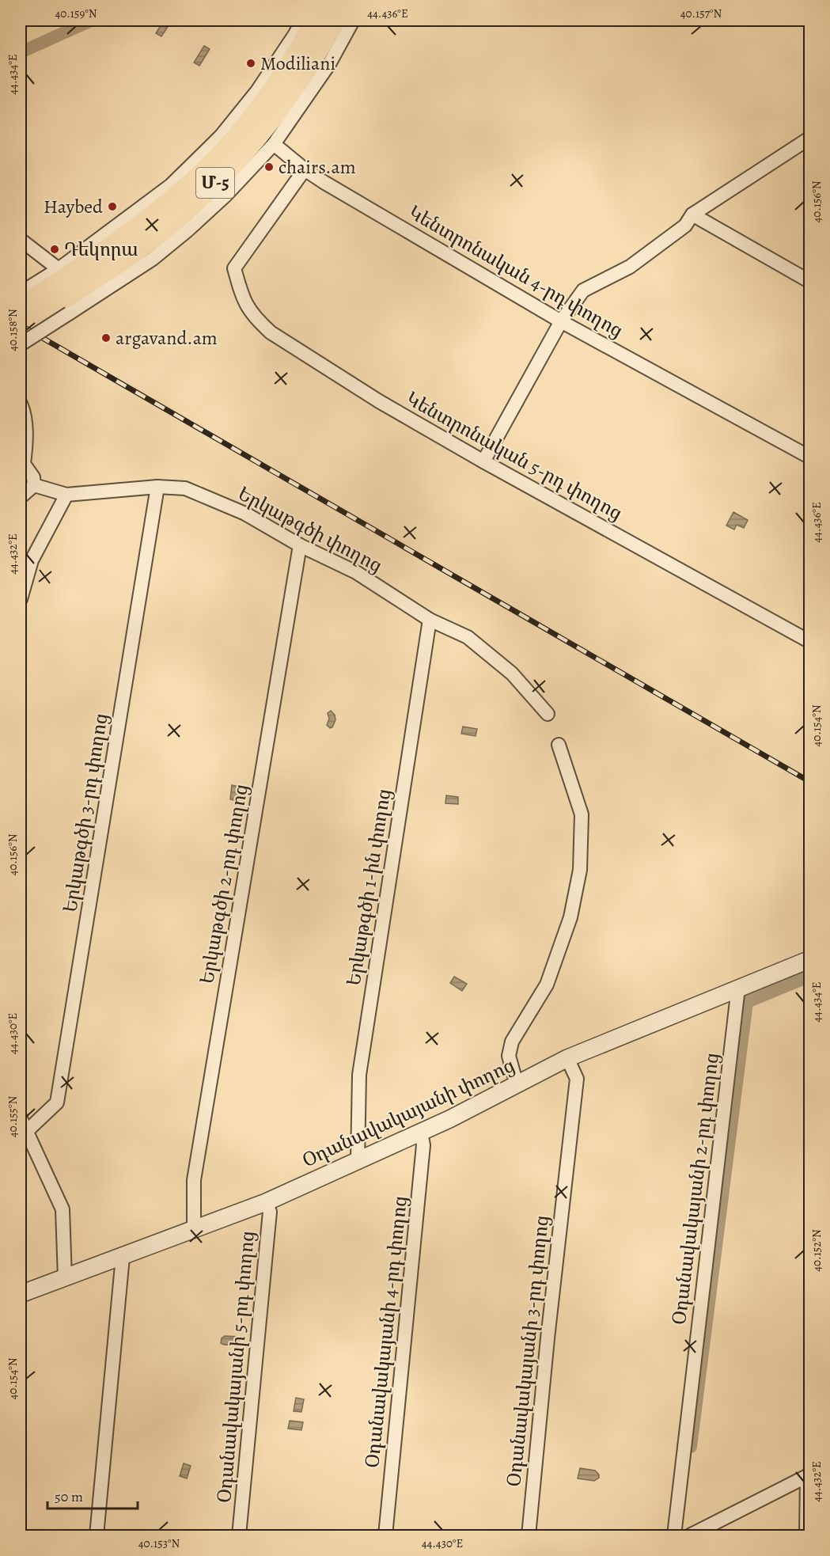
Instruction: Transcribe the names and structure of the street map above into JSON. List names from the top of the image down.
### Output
{
  "streets": {
    "highway": ["Մ-5"],
    "street": [
      "Կենտրոնական 4-րդ փողոց",
      "Կենտրոնական 5-րդ փողոց",
      "Երկաթգծի փողոց",
      "Երկաթգծի 3-րդ փողոց",
      "Երկաթգծի 2-րդ փողոց",
      "Երկաթգծի 1-ին փողոց",
      "Օդանավակայանի փողոց",
      "Օդանավակայանի 2-րդ փողոց",
      "Օդանավակայանի 4-րդ փողոց",
      "Օդանավակայանի 3-րդ փողոց",
      "Օդանավակայանի 5-րդ փողոց"
    ]
  },
  "crossings": [
    ["Կենտրոնական 4-րդ փողոց", "Կենտրոնական 5-րդ փողոց"],
    ["Երկաթգծի փողոց", "Երկաթգծի 3-րդ փողոց"],
    ["Երկաթգծի փողոց", "Երկաթգծի 2-րդ փողոց"],
    ["Երկաթգծի փողոց", "Երկաթգծի 1-ին փողոց"],
    ["Երկաթգծի 2-րդ փողոց", "Օդանավակայանի փողոց"],
    ["Երկաթգծի 1-ին փողոց", "Օդանավակայանի փողոց"],
    ["Օդանավակայանի փողոց", "Օդանավակայանի 2-րդ փողոց"],
    ["Օդանավակայանի փողոց", "Օդանավակայանի 4-րդ փողոց"],
    ["Օդանավակայանի փողոց", "Օդանավակայանի 3-րդ փողոց"],
    ["Օդանավակայանի փողոց", "Օդանավակայանի 5-րդ փողոց"]
  ],
  "places": [
    "Modiliani",
    "chairs.am",
    "Haybed",
    "Դեկորա",
    "argavand.am"
  ],
  "scale_bar": "50 m",
  "coordinates": [
    "40.159°N",
    "44.436°E",
    "40.157°N",
    "44.434°E",
    "40.156°N",
    "40.158°N",
    "44.432°E",
    "40.154°N",
    "44.430°E",
    "40.155°N",
    "40.152°N",
    "40.153°N"
  ]
}
